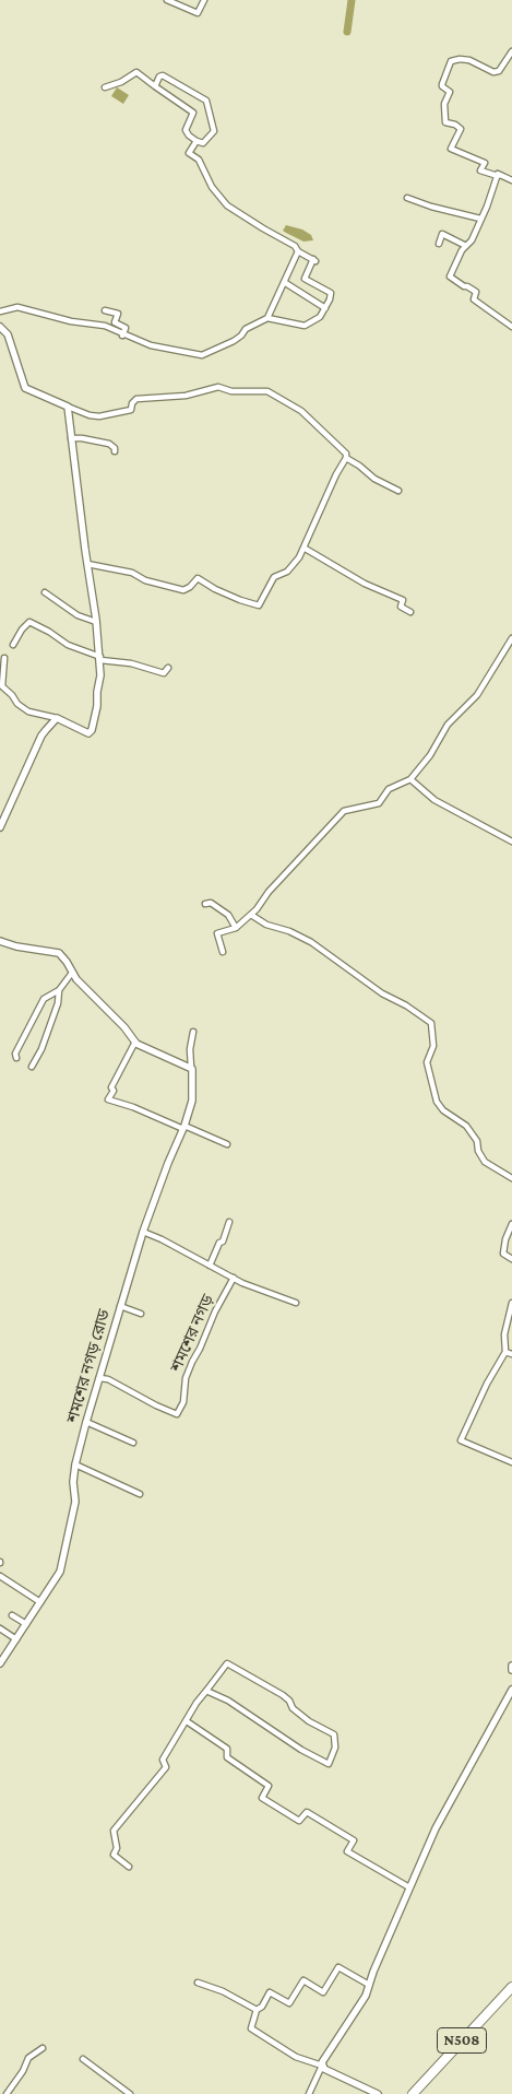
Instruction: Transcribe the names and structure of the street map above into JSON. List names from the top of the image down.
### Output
{
  "streets": {
    "highway": ["N508"],
    "street": ["শমশের নগড়", "শমশের নগড় রোড"]
  },
  "crossings": [
    ["শমশের নগড়", "শমশের নগড় রোড"]
  ]
}
